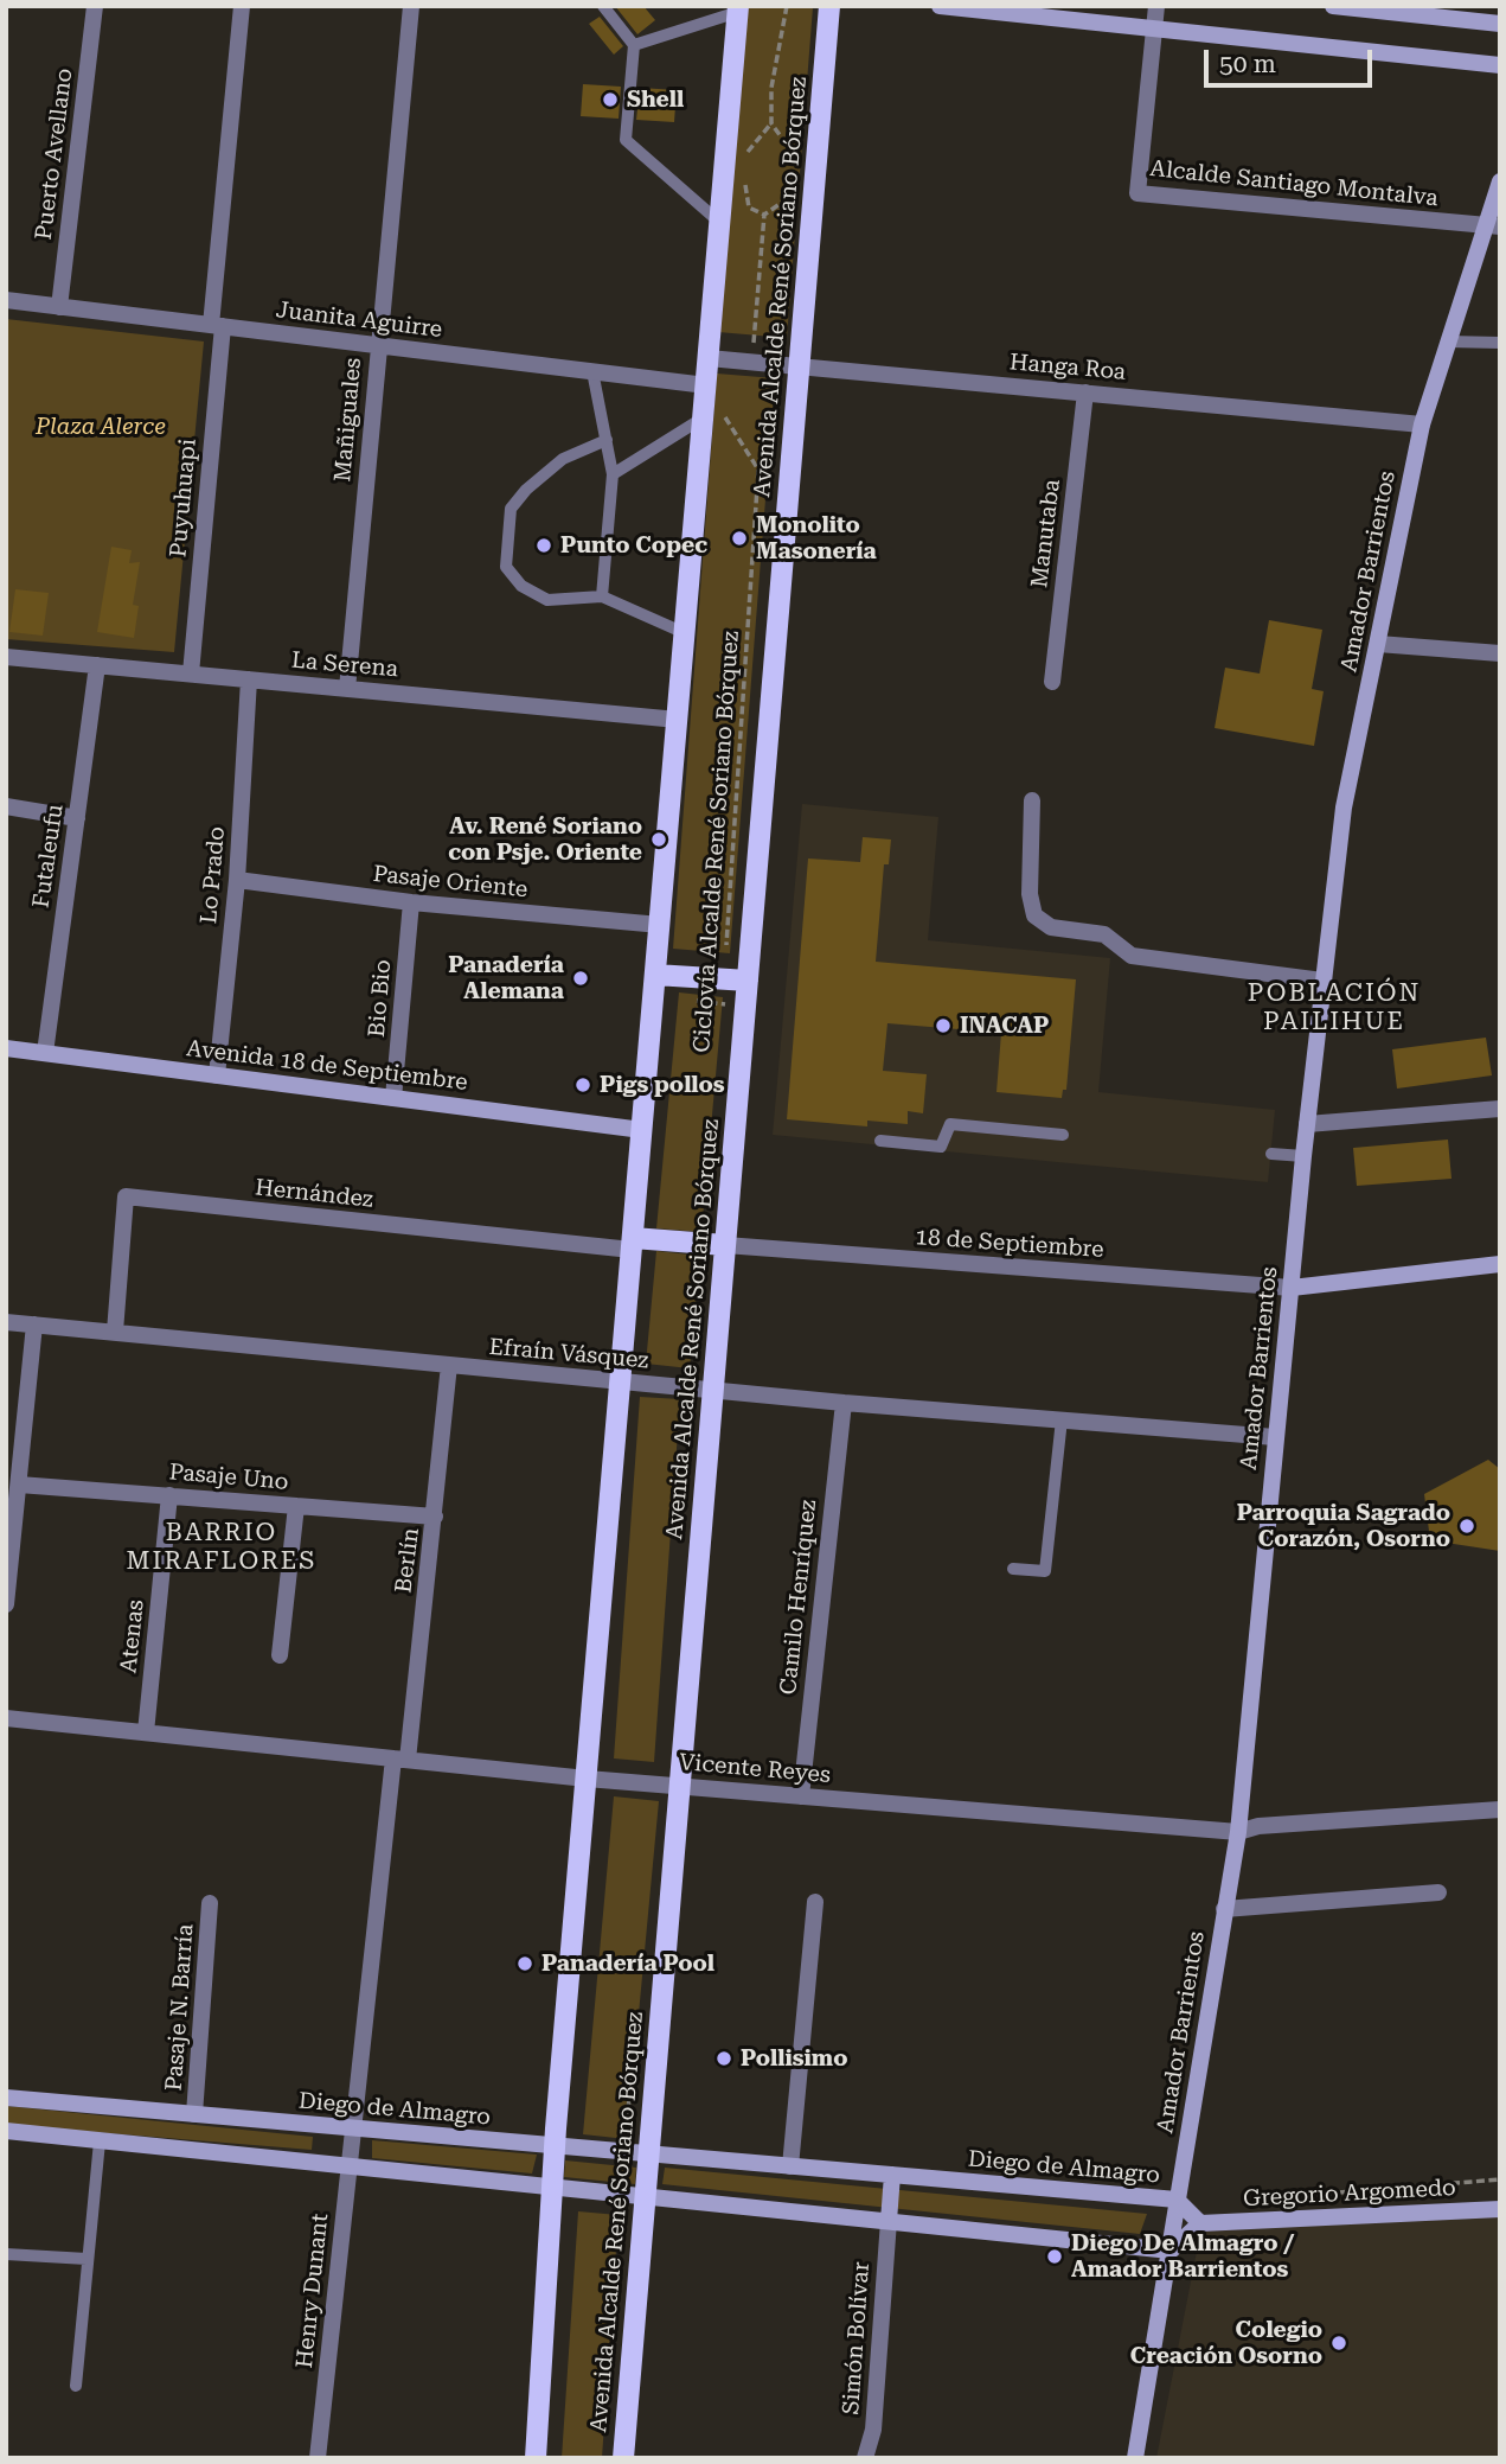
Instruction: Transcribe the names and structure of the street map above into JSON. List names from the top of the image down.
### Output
{
  "streets": {
    "main road": [
      "Avenida Alcalde René Soriano Bórquez",
      "Amador Barrientos",
      "Avenida 18 de Septiembre",
      "Diego de Almagro",
      "Gregorio Argomedo"
    ],
    "street": [
      "Puerto Avellano",
      "Alcalde Santiago Montalva",
      "Juanita Aguirre",
      "Hanga Roa",
      "Mañiguales",
      "Puyuhuapi",
      "Manutaba",
      "La Serena",
      "Futaleufu",
      "Lo Prado",
      "Pasaje Oriente",
      "Bio Bio",
      "Hernández",
      "18 de Septiembre",
      "Efraín Vásquez",
      "Pasaje Uno",
      "Berlín",
      "Camilo Henríquez",
      "Atenas",
      "Vicente Reyes",
      "Pasaje N. Barría",
      "Henry Dunant",
      "Simón Bolívar"
    ],
    "path": ["Ciclovía Alcalde René Soriano Bórquez"]
  },
  "crossings": [
    ["Puerto Avellano", "Juanita Aguirre"],
    ["Alcalde Santiago Montalva", "Amador Barrientos"],
    ["Avenida Alcalde René Soriano Bórquez", "Hanga Roa"],
    ["Avenida Alcalde René Soriano Bórquez", "Ciclovía Alcalde René Soriano Bórquez"],
    ["Avenida Alcalde René Soriano Bórquez", "18 de Septiembre"],
    ["Avenida Alcalde René Soriano Bórquez", "Efraín Vásquez"],
    ["Avenida Alcalde René Soriano Bórquez", "Vicente Reyes"],
    ["Avenida Alcalde René Soriano Bórquez", "Diego de Almagro"],
    ["Juanita Aguirre", "Mañiguales"],
    ["Juanita Aguirre", "Puyuhuapi"],
    ["Hanga Roa", "Manutaba"],
    ["Hanga Roa", "Amador Barrientos"],
    ["Mañiguales", "La Serena"],
    ["Puyuhuapi", "La Serena"],
    ["Amador Barrientos", "18 de Septiembre"],
    ["Amador Barrientos", "Efraín Vásquez"],
    ["Amador Barrientos", "Vicente Reyes"],
    ["Amador Barrientos", "Diego de Almagro"],
    ["La Serena", "Futaleufu"],
    ["La Serena", "Lo Prado"],
    ["Futaleufu", "Avenida 18 de Septiembre"],
    ["Lo Prado", "Pasaje Oriente"],
    ["Lo Prado", "Avenida 18 de Septiembre"],
    ["Pasaje Oriente", "Bio Bio"],
    ["Bio Bio", "Avenida 18 de Septiembre"],
    ["Hernández", "Efraín Vásquez"],
    ["Efraín Vásquez", "Berlín"],
    ["Efraín Vásquez", "Camilo Henríquez"],
    ["Pasaje Uno", "Berlín"],
    ["Pasaje Uno", "Atenas"],
    ["Berlín", "Vicente Reyes"],
    ["Berlín", "Diego de Almagro"],
    ["Berlín", "Henry Dunant"],
    ["Camilo Henríquez", "Vicente Reyes"],
    ["Atenas", "Vicente Reyes"],
    ["Pasaje N. Barría", "Diego de Almagro"],
    ["Diego de Almagro", "Gregorio Argomedo"],
    ["Diego de Almagro", "Henry Dunant"]
  ],
  "districts": ["POBLACIÓN PAILIHUE", "BARRIO MIRAFLORES"],
  "parks": ["Plaza Alerce"],
  "places": [
    "Shell",
    "Monolito Masonería",
    "Punto Copec",
    "Av. René Soriano con Psje. Oriente",
    "Panadería Alemana",
    "INACAP",
    "Pigs pollos",
    "Parroquia Sagrado Corazón, Osorno",
    "Panadería Pool",
    "Pollisimo",
    "Diego De Almagro / Amador Barrientos",
    "Colegio Creación Osorno"
  ],
  "scale_bar": "50 m"
}
